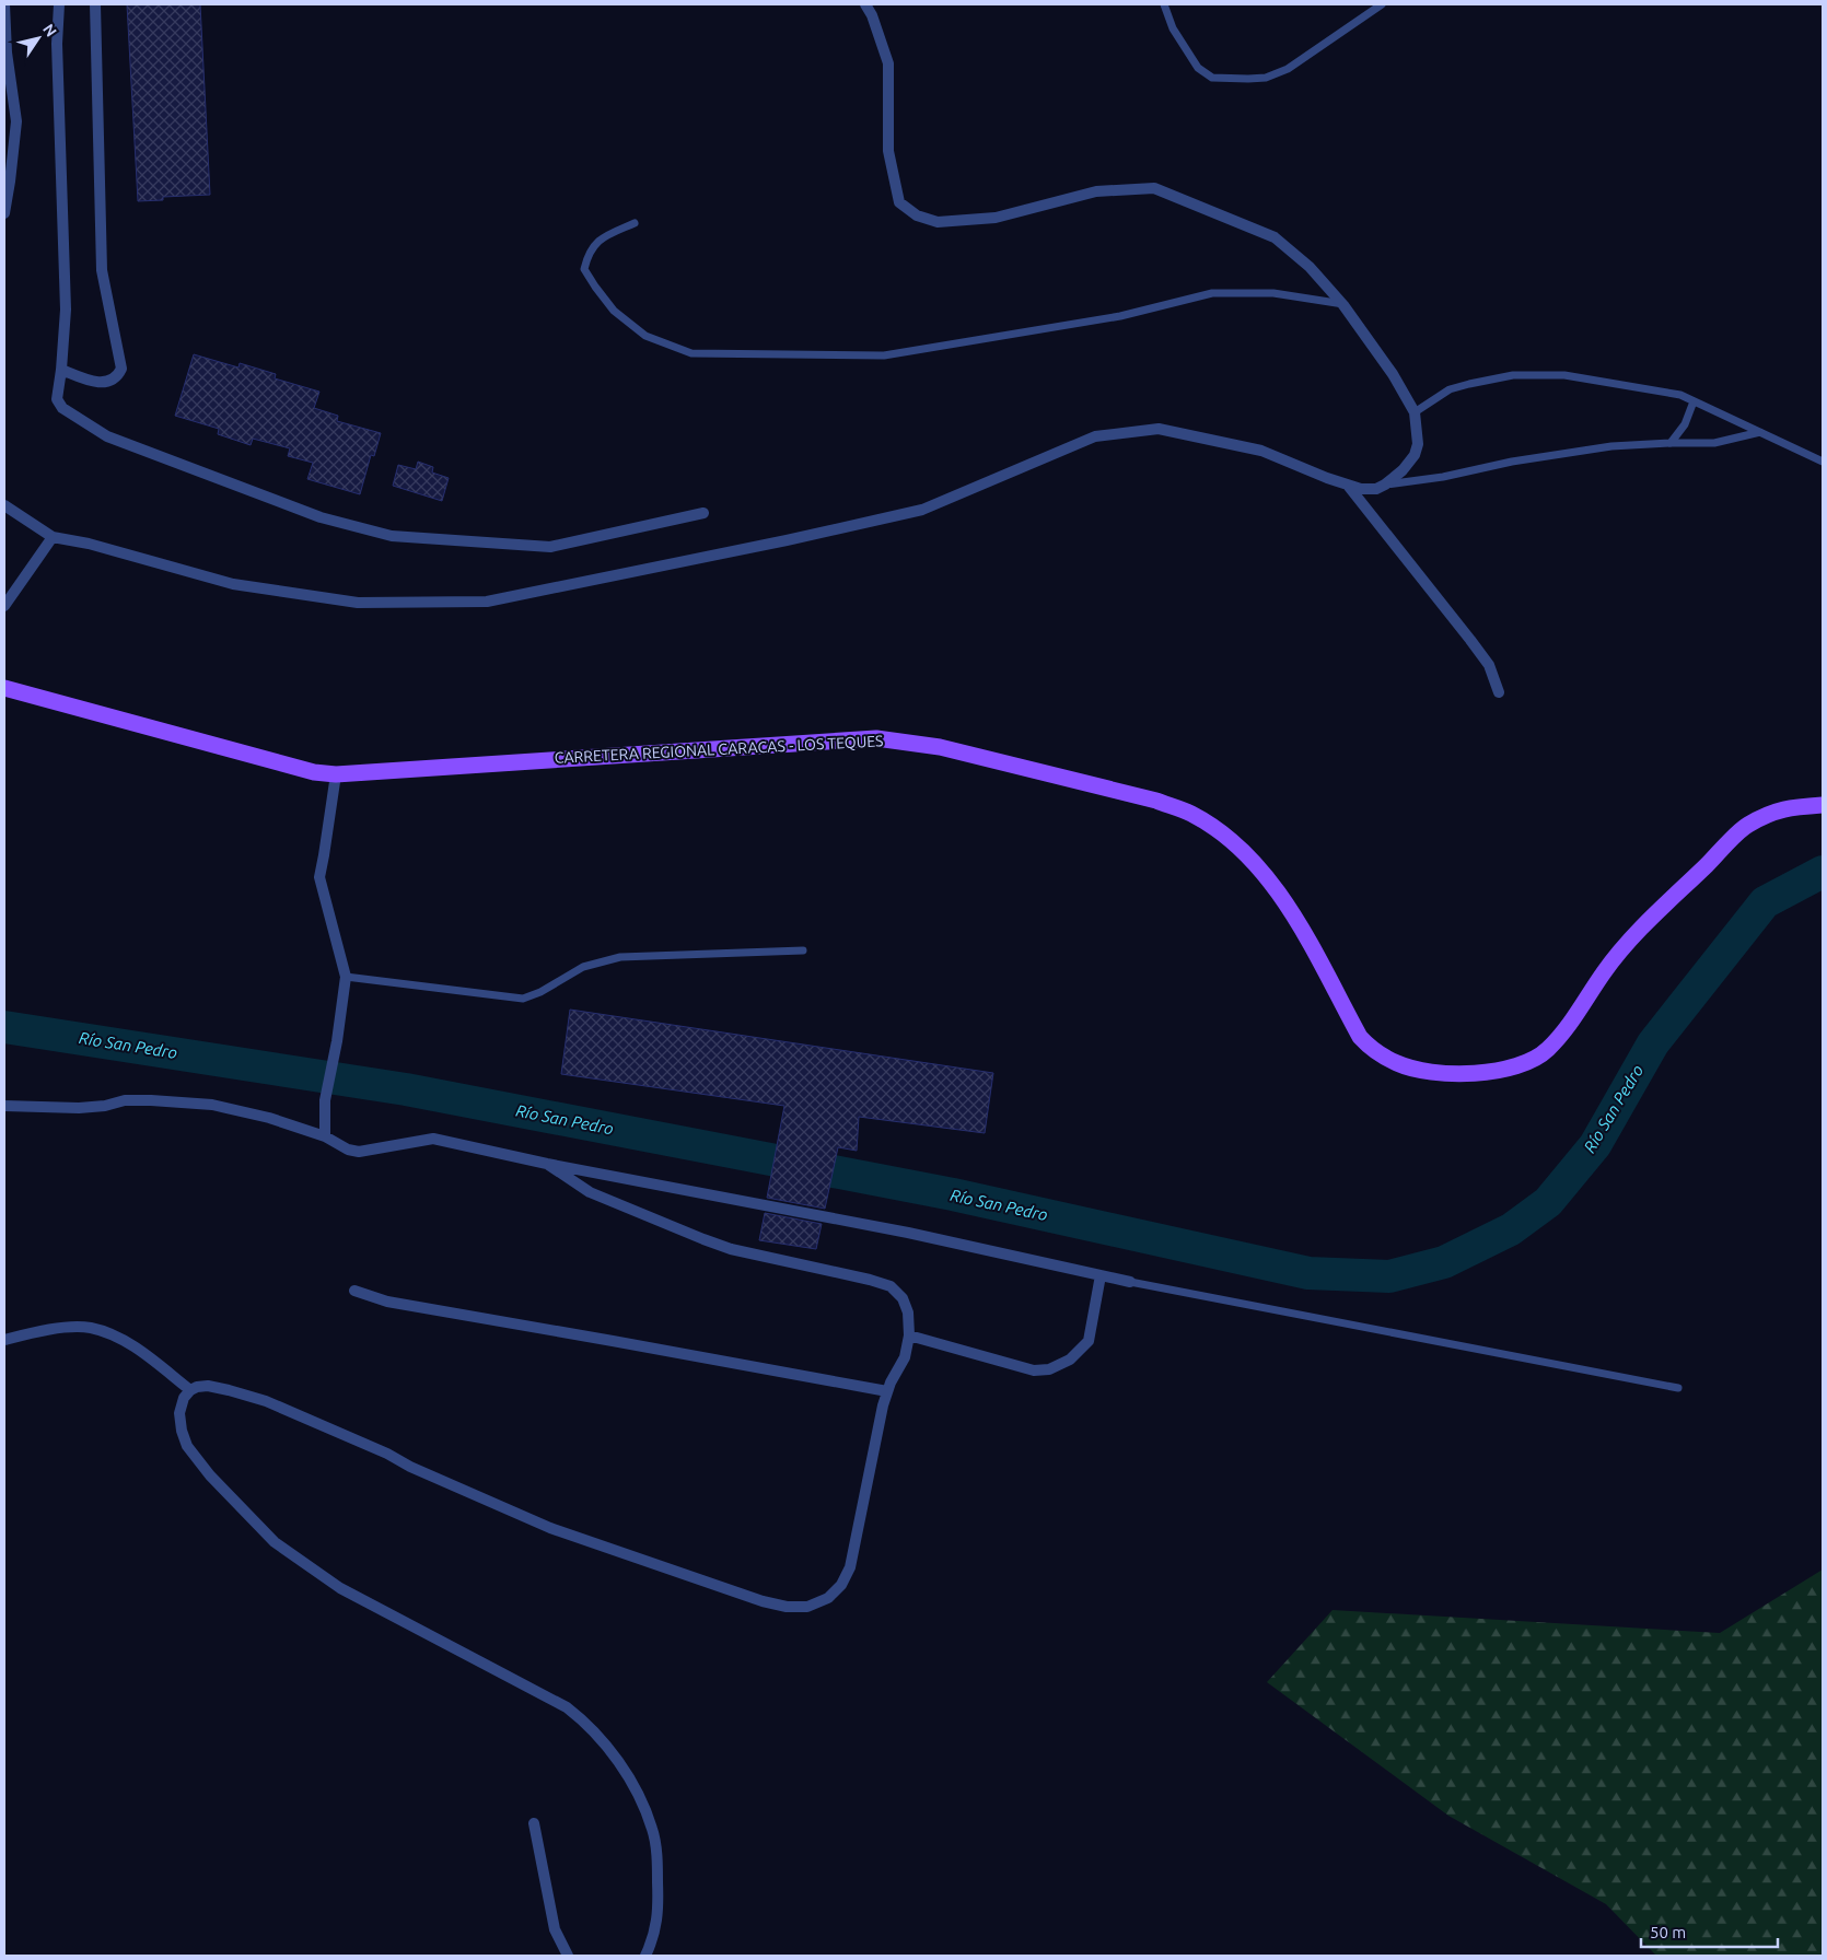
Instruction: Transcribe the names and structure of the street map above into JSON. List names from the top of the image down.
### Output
{
  "streets": {
    "main road": ["CARRETERA REGIONAL CARACAS - LOS TEQUES"]
  },
  "water": ["Río San Pedro"],
  "scale_bar": "50 m",
  "north": "top right"
}
